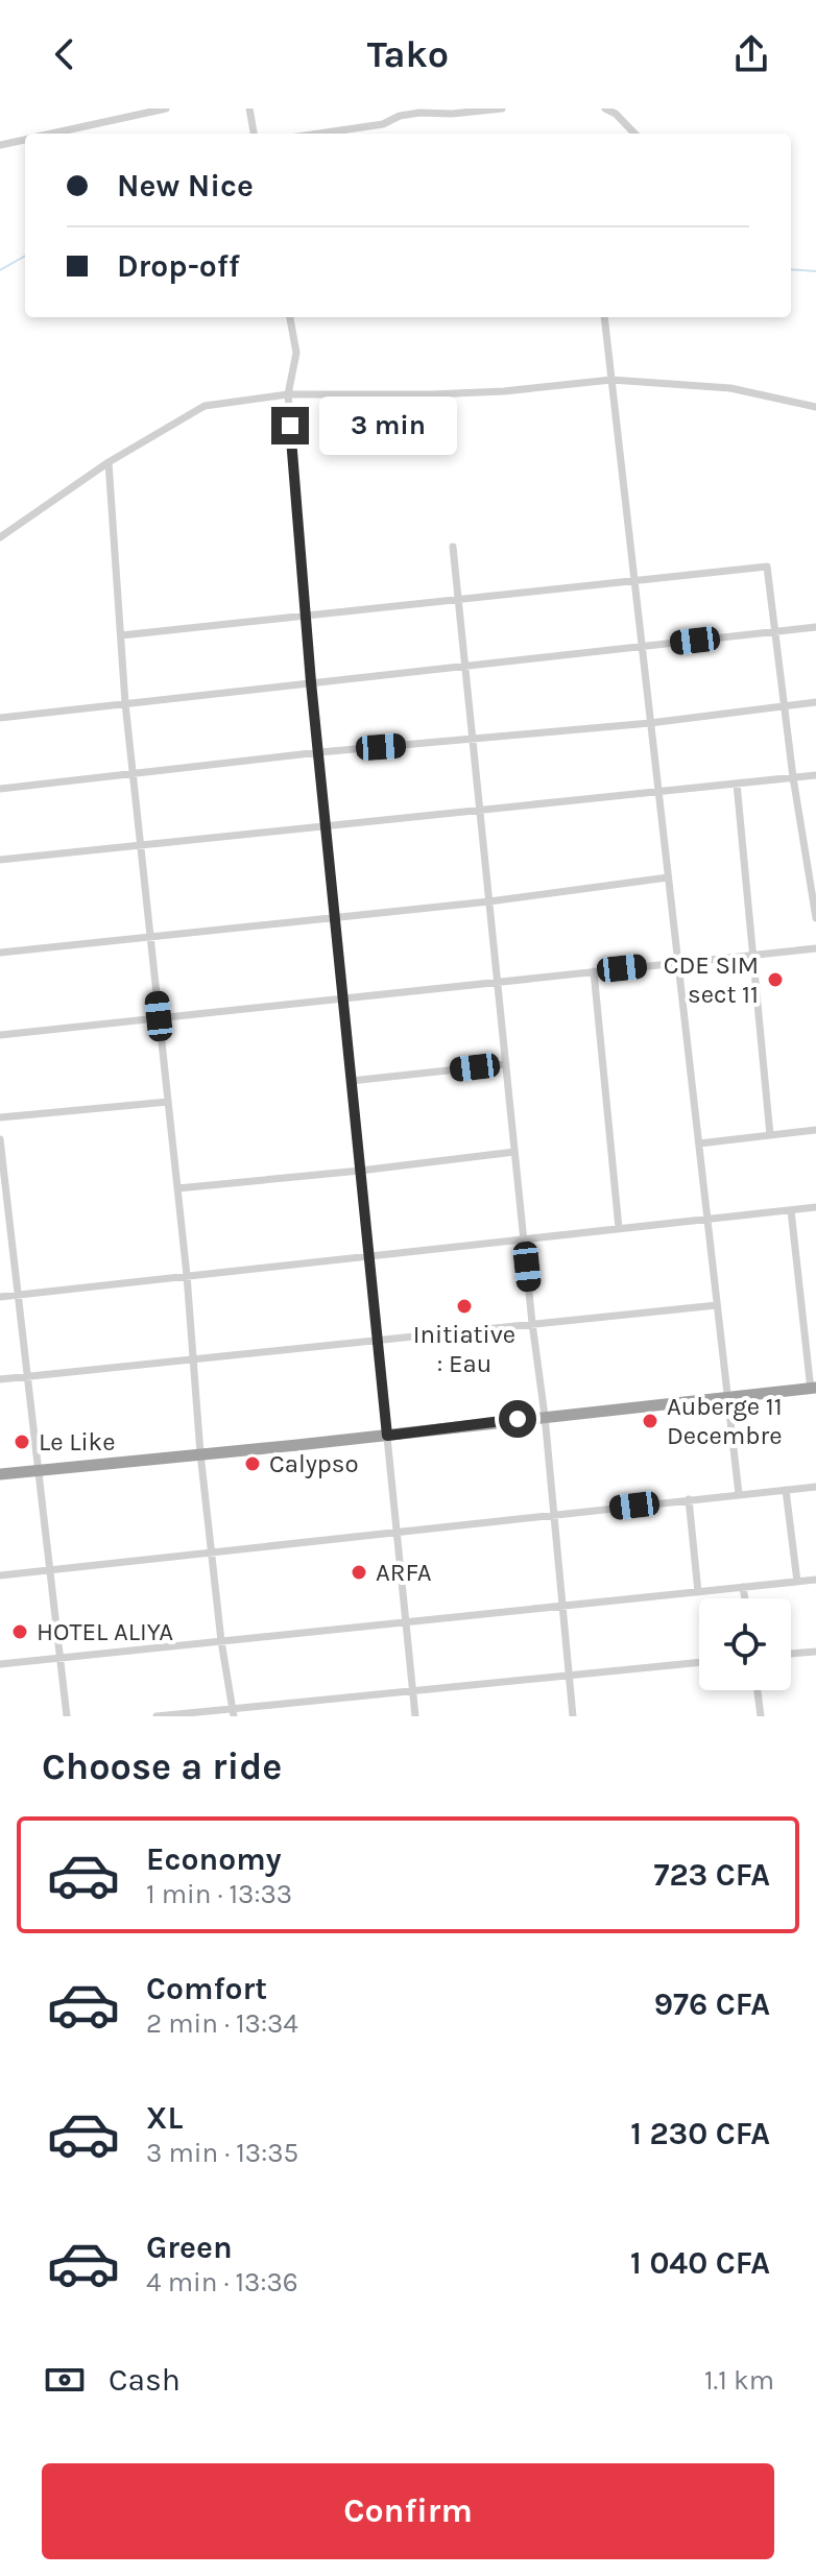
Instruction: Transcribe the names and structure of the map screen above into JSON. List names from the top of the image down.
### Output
{
  "places": [
    "CDE SIM sect 11",
    "Initiative : Eau",
    "Auberge 11 Decembre",
    "Le Like",
    "Calypso",
    "ARFA",
    "HOTEL ALIYA"
  ],
  "page": {
    "header": "Tako",
    "banner": ["New Nice", "Drop-off"],
    "bubble": "3 min",
    "heading": "Choose a ride",
    "list": [
      {
        "name": "Economy",
        "note": "1 min · 13:33",
        "value": "723 CFA"
      },
      {
        "name": "Comfort",
        "note": "2 min · 13:34",
        "value": "976 CFA"
      },
      {
        "name": "XL",
        "note": "3 min · 13:35",
        "value": "1 230 CFA"
      },
      {
        "name": "Green",
        "note": "4 min · 13:36",
        "value": "1 040 CFA"
      }
    ],
    "pay": ["Cash", "1.1 km"],
    "buttons": "Confirm"
  }
}
